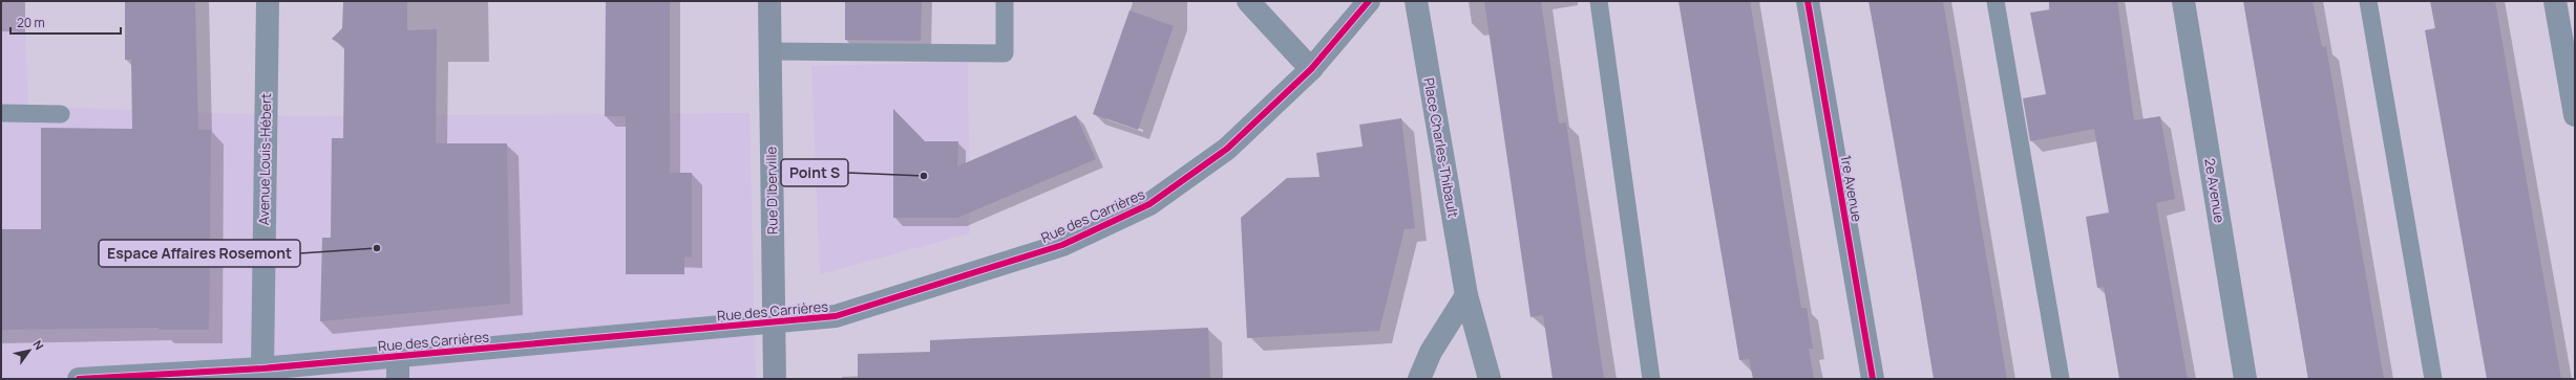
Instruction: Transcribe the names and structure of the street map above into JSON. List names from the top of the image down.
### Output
{
  "streets": {
    "main road": ["Rue D'Iberville"],
    "street": [
      "Place Charles-Thibault",
      "Avenue Louis-Hébert",
      "1re Avenue",
      "2e Avenue",
      "Rue des Carrières"
    ]
  },
  "crossings": [
    ["Avenue Louis-Hébert", "Rue des Carrières"],
    ["Rue D'Iberville", "Rue des Carrières"]
  ],
  "places": ["Point S", "Espace Affaires Rosemont"],
  "scale_bar": "20 m",
  "north": "top right"
}
